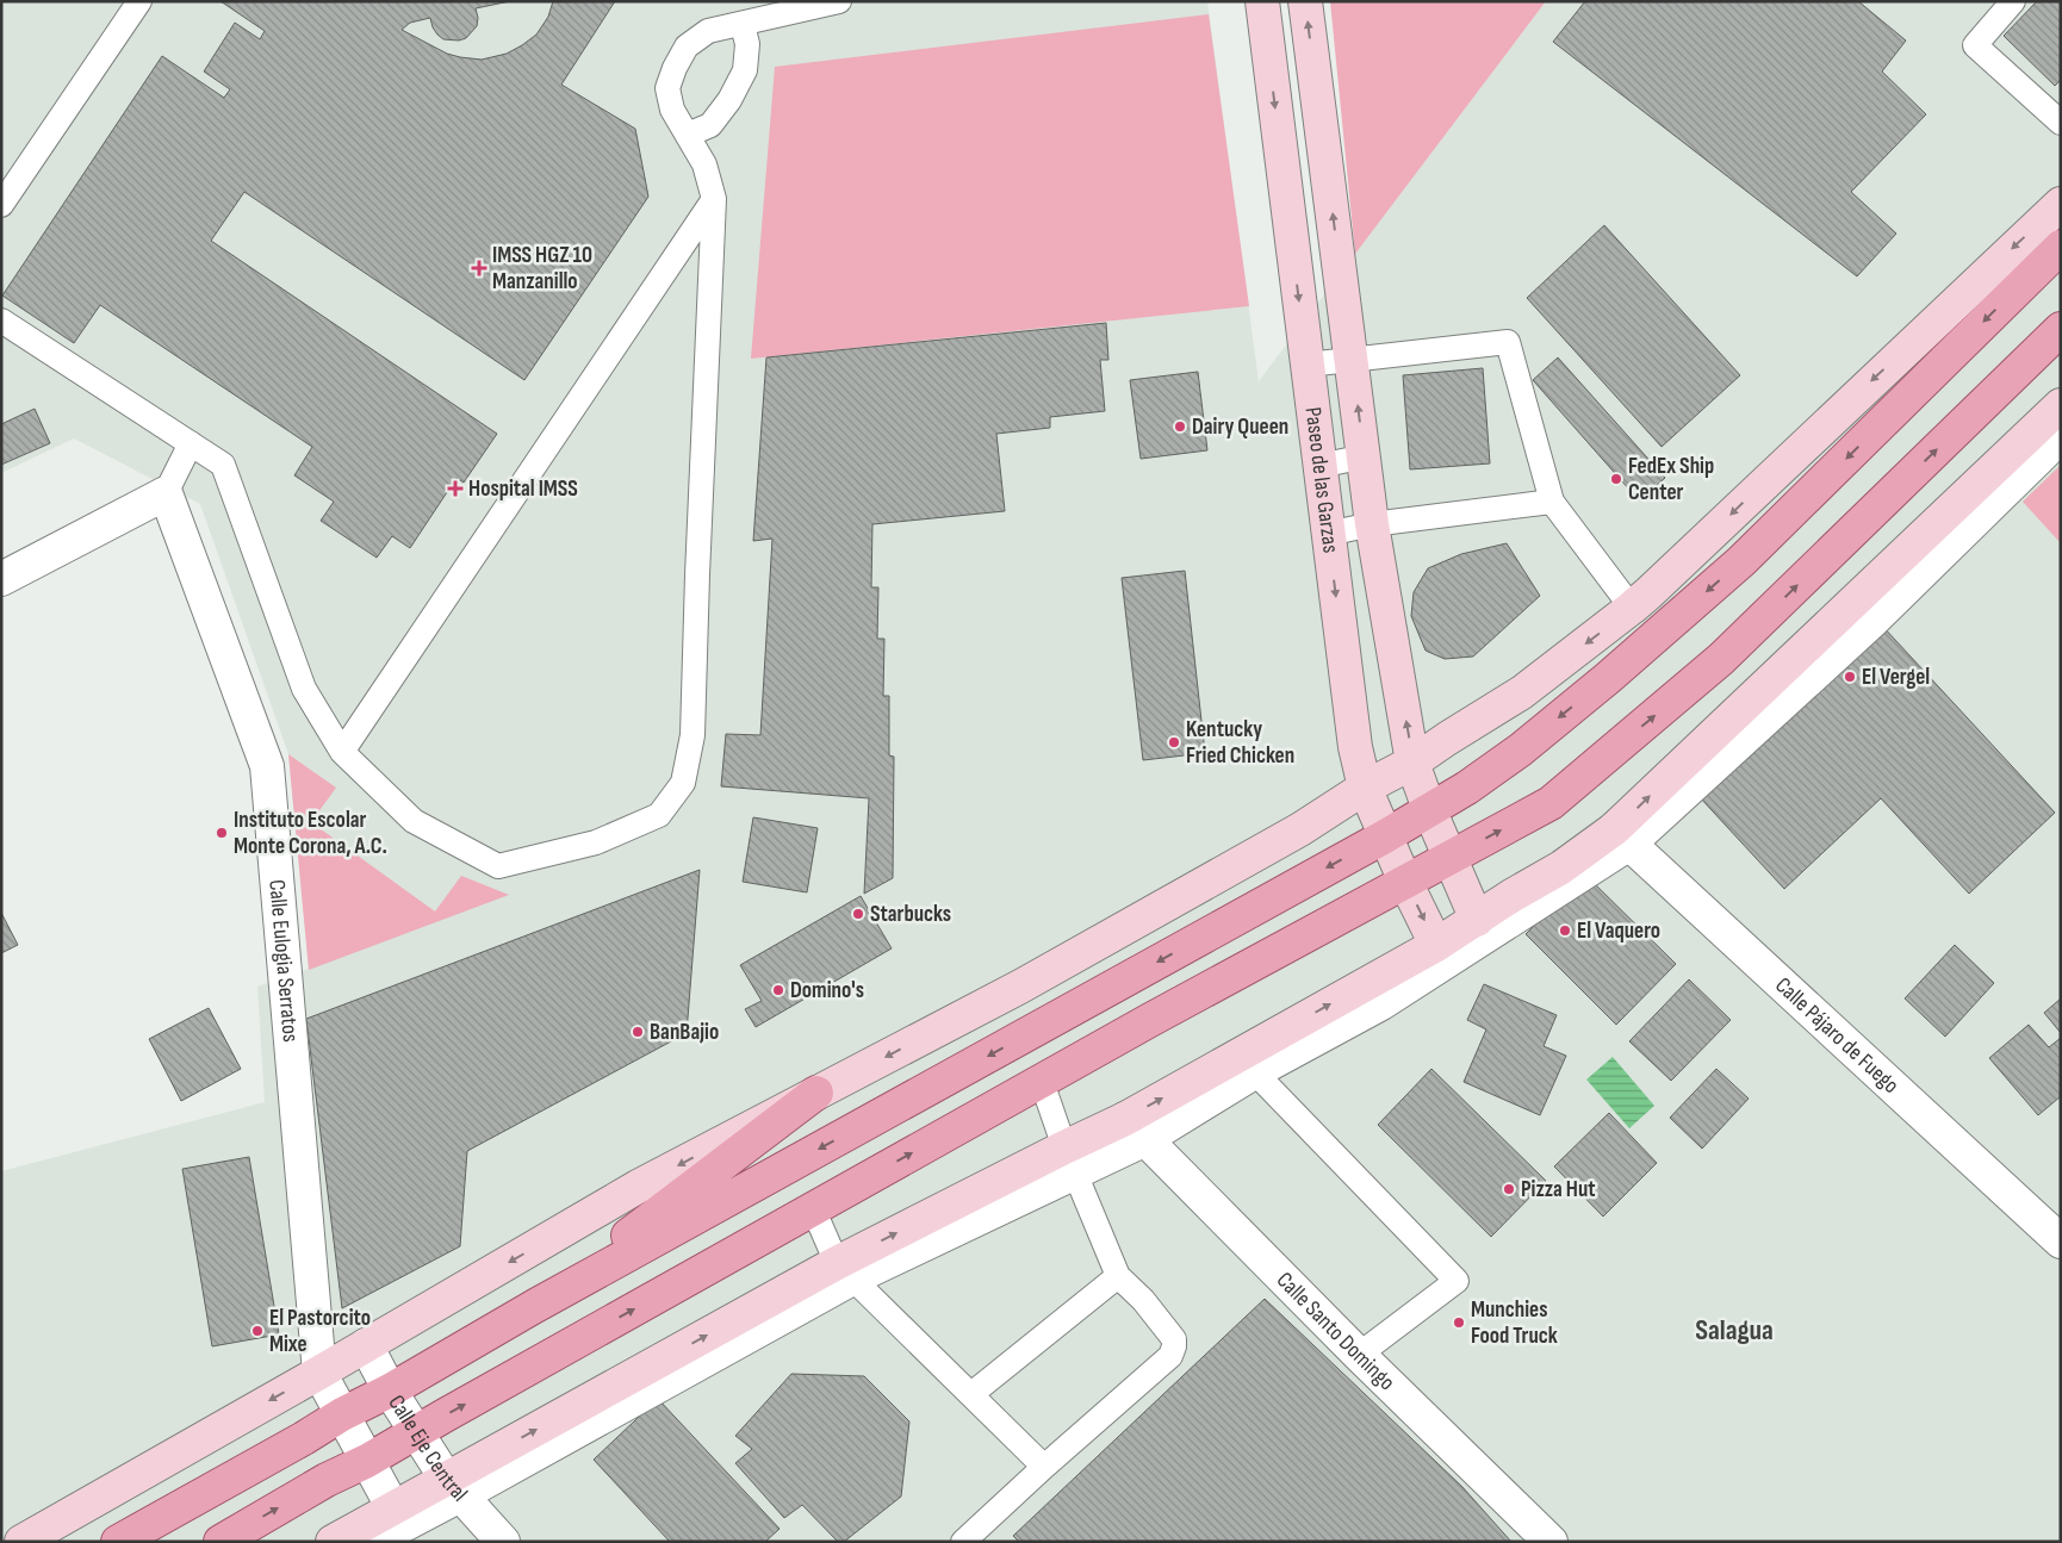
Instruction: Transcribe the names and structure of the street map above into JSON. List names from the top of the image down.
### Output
{
  "streets": {
    "main road": ["Paseo de las Garzas"],
    "street": [
      "Calle Eulogia Serratos",
      "Calle Pájaro de Fuego",
      "Calle Santo Domingo",
      "Calle Eje Central"
    ]
  },
  "districts": ["Salagua"],
  "places": {
    "health": ["IMSS HGZ 10 Manzanillo", "Hospital IMSS"],
    "other": [
      "Dairy Queen",
      "FedEx Ship Center",
      "El Vergel",
      "Kentucky Fried Chicken",
      "Instituto Escolar Monte Corona, A.C.",
      "Starbucks",
      "El Vaquero",
      "Domino's",
      "BanBajio",
      "Pizza Hut",
      "Munchies Food Truck",
      "El Pastorcito Mixe"
    ]
  }
}
